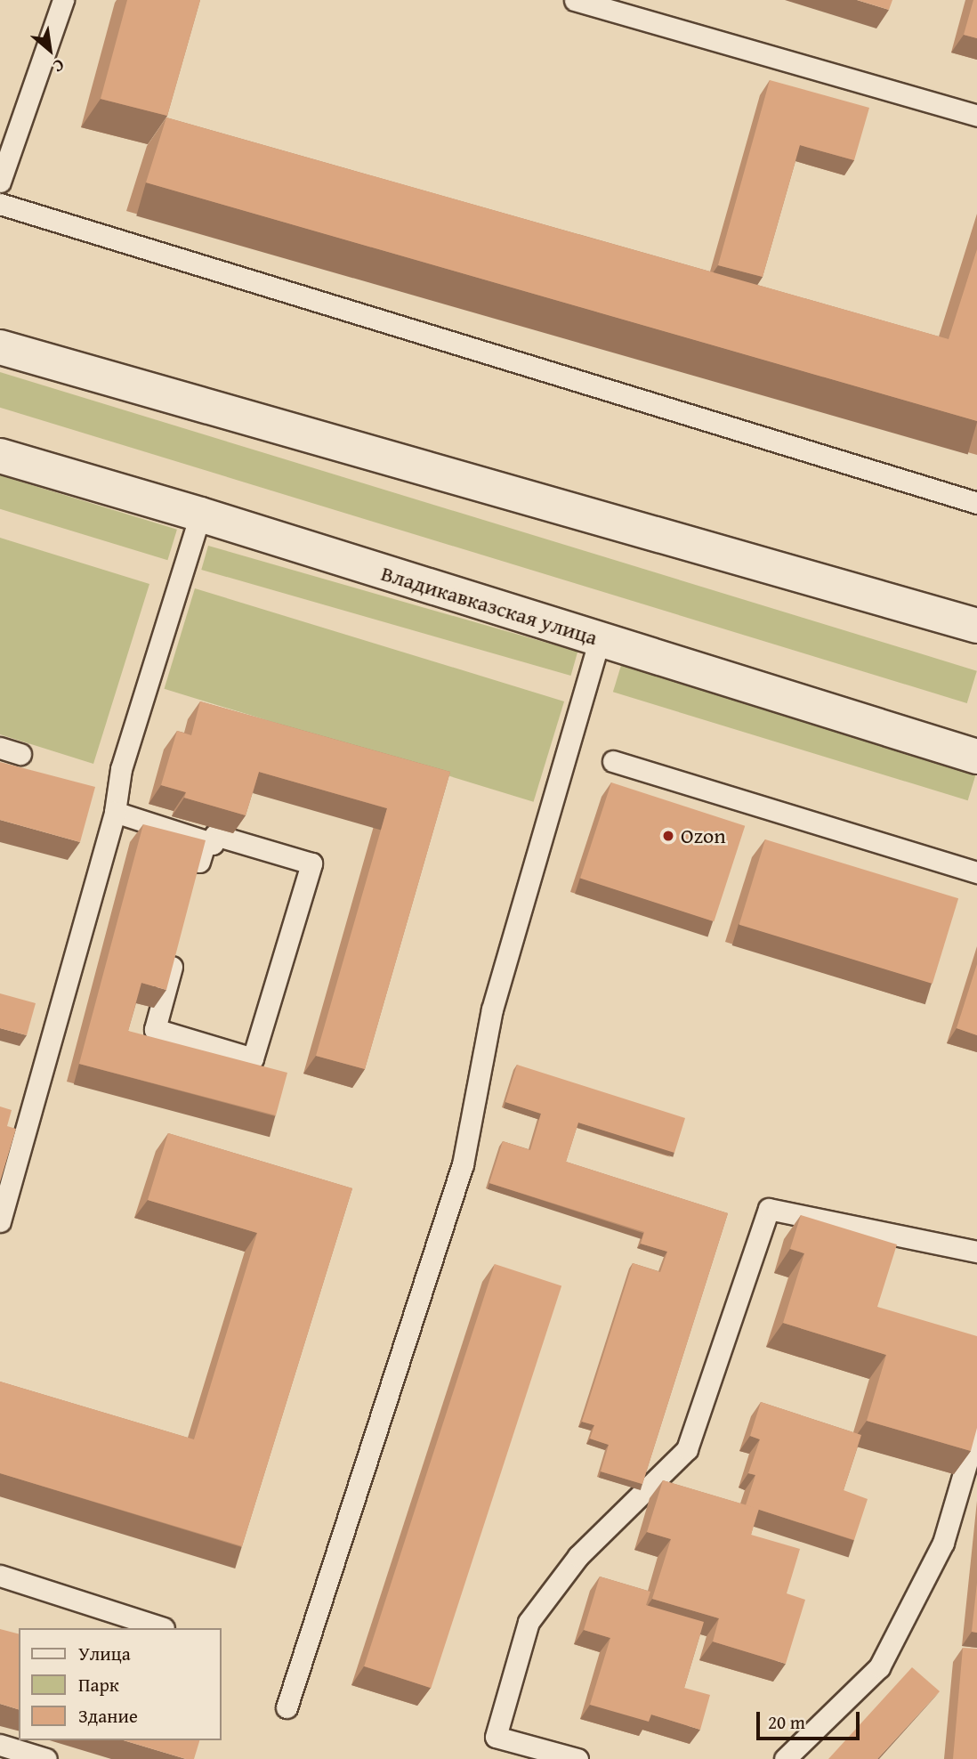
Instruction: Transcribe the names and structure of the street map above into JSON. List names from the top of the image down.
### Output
{
  "streets": {
    "main road": ["Владикавказская улица"]
  },
  "places": ["Ozon"],
  "legend": ["Улица", "Парк", "Здание"],
  "scale_bar": "20 m",
  "north": "bottom right"
}
